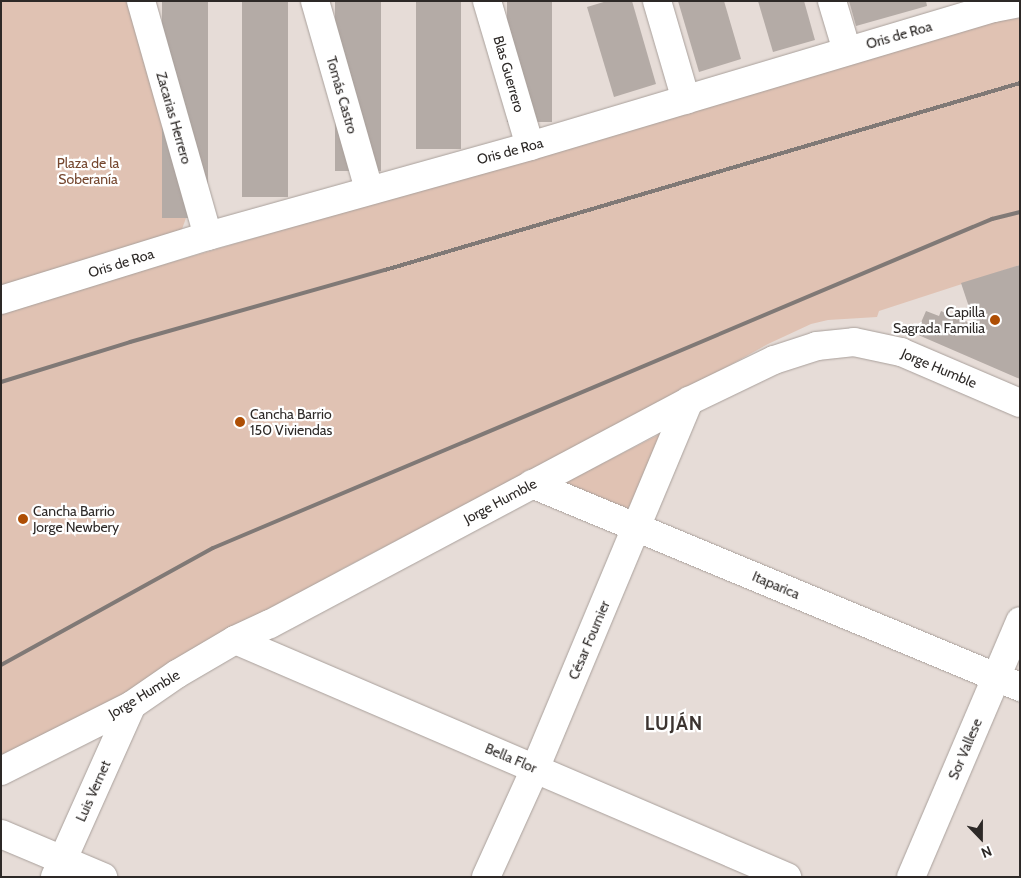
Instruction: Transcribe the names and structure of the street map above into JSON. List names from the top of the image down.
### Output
{
  "streets": {
    "street": [
      "Oris de Roa",
      "Blas Guerrero",
      "Tomás Castro",
      "Zacarias Herrero",
      "Jorge Humble",
      "Itaparica",
      "César Fournier",
      "Sor Vallese",
      "Bella Flor",
      "Luis Vernet"
    ]
  },
  "crossings": [
    ["Oris de Roa", "Blas Guerrero"],
    ["Oris de Roa", "Tomás Castro"],
    ["Oris de Roa", "Zacarias Herrero"],
    ["Jorge Humble", "Itaparica"],
    ["Jorge Humble", "César Fournier"],
    ["Jorge Humble", "Bella Flor"],
    ["Jorge Humble", "Luis Vernet"],
    ["Itaparica", "César Fournier"],
    ["Itaparica", "Sor Vallese"],
    ["César Fournier", "Bella Flor"]
  ],
  "districts": ["LUJÁN"],
  "parks": ["Plaza de la Soberanía"],
  "places": ["Capilla Sagrada Familia", "Cancha Barrio 150 Viviendas", "Cancha Barrio Jorge Newbery"],
  "north": "bottom"
}
